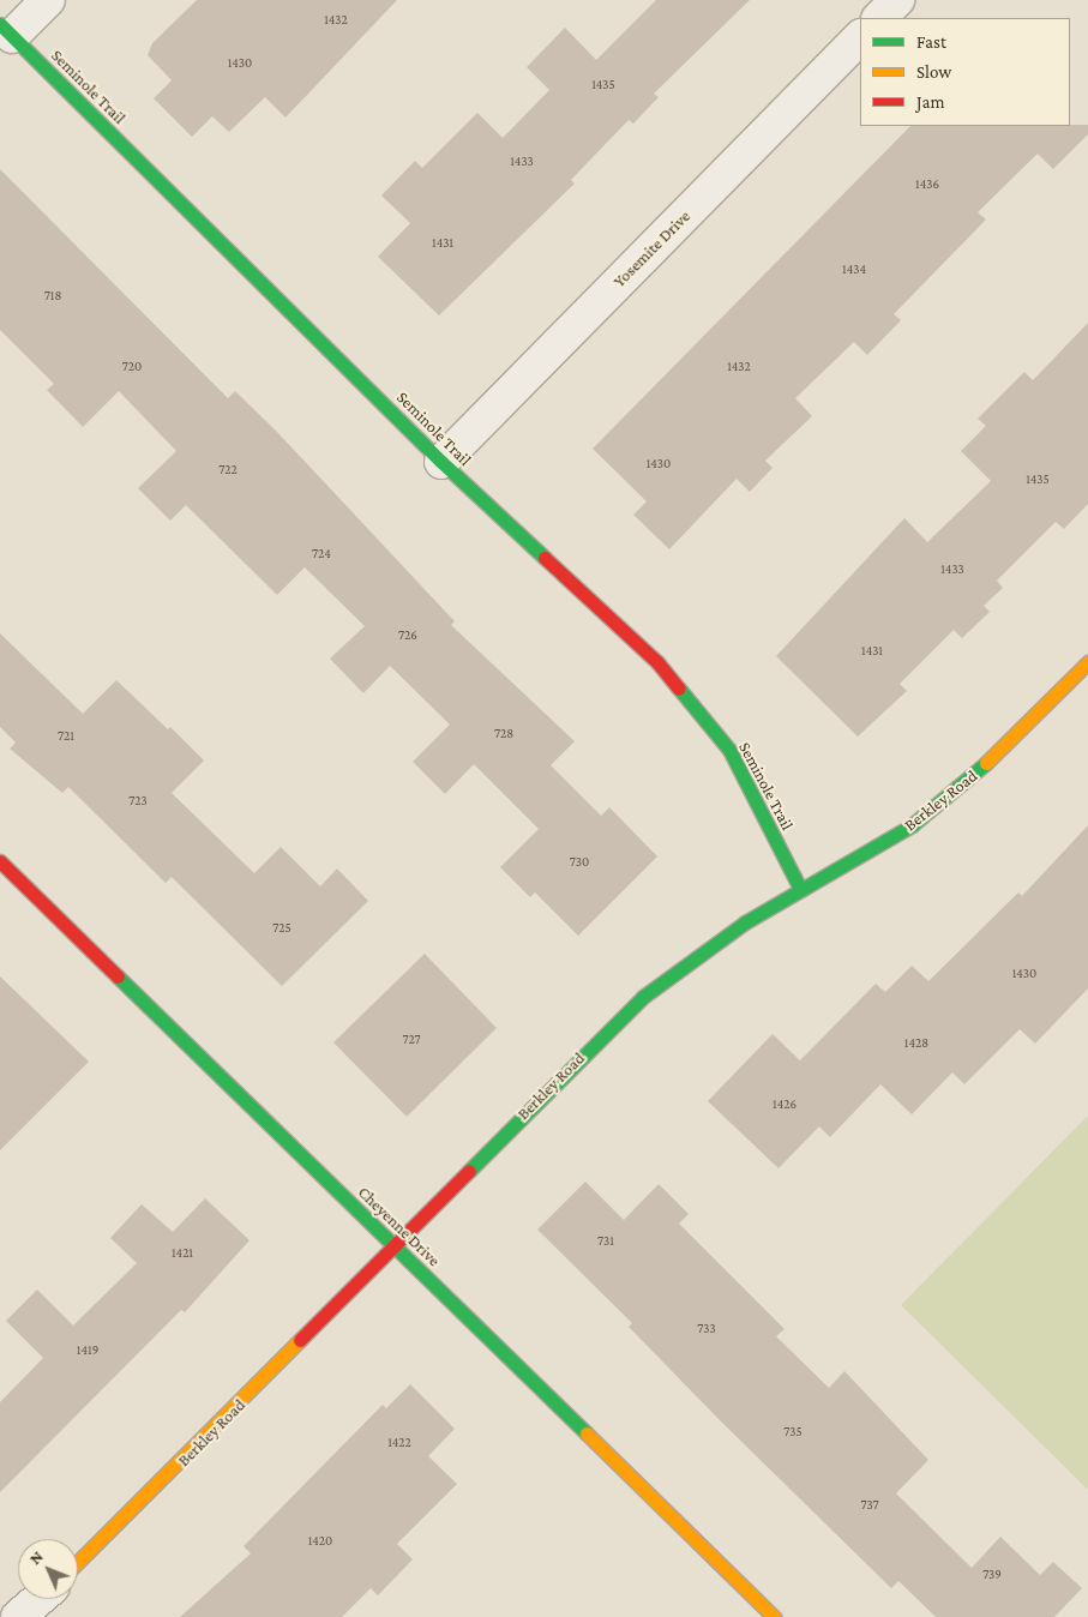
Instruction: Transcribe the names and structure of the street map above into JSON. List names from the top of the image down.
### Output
{
  "streets": {
    "street": [
      "Seminole Trail",
      "Yosemite Drive",
      "Berkley Road",
      "Cheyenne Drive"
    ]
  },
  "crossings": [
    ["Seminole Trail", "Yosemite Drive"],
    ["Seminole Trail", "Berkley Road"],
    ["Berkley Road", "Cheyenne Drive"]
  ],
  "house_numbers": [
    "1432",
    "1430",
    "1435",
    "1433",
    "1436",
    "1431",
    "1434",
    "718",
    "720",
    "1432",
    "1430",
    "722",
    "1435",
    "724",
    "1433",
    "726",
    "1431",
    "728",
    "721",
    "723",
    "730",
    "725",
    "1430",
    "727",
    "1428",
    "1426",
    "731",
    "1421",
    "733",
    "1419",
    "735",
    "1422",
    "737",
    "1420",
    "739"
  ],
  "legend": ["Fast", "Slow", "Jam"],
  "north": "top left"
}
